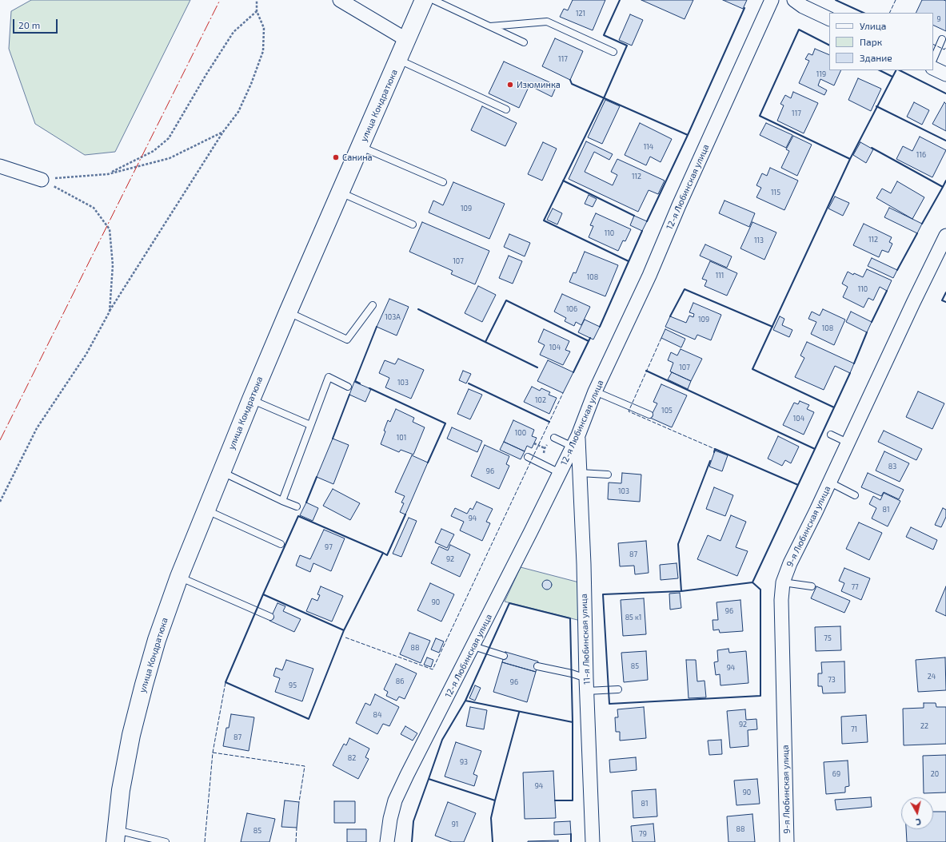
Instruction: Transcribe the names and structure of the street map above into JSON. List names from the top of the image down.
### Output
{
  "streets": {
    "main road": ["улица Кондратюка"],
    "street": ["12-я Любинская улица", "9-я Любинская улица", "11-я Любинская улица"]
  },
  "crossings": [
    ["12-я Любинская улица", "11-я Любинская улица"]
  ],
  "places": ["Изюминка", "Санина"],
  "house_numbers": [
    "121",
    "9",
    "117",
    "119",
    "117",
    "114",
    "116",
    "112",
    "115",
    "109",
    "110",
    "112",
    "113",
    "107",
    "111",
    "108",
    "110",
    "106",
    "103А",
    "109",
    "108",
    "104",
    "107",
    "103",
    "102",
    "105",
    "104",
    "100",
    "101",
    "83",
    "96",
    "103",
    "81",
    "94",
    "97",
    "87",
    "92",
    "77",
    "90",
    "96",
    "85 к1",
    "75",
    "88",
    "85",
    "94",
    "24",
    "73",
    "86",
    "96",
    "95",
    "84",
    "92",
    "22",
    "71",
    "87",
    "82",
    "93",
    "69",
    "20",
    "94",
    "90",
    "81",
    "91",
    "88",
    "85",
    "79"
  ],
  "legend": ["Улица", "Парк", "Здание"],
  "scale_bar": "20 m",
  "north": "bottom"
}
